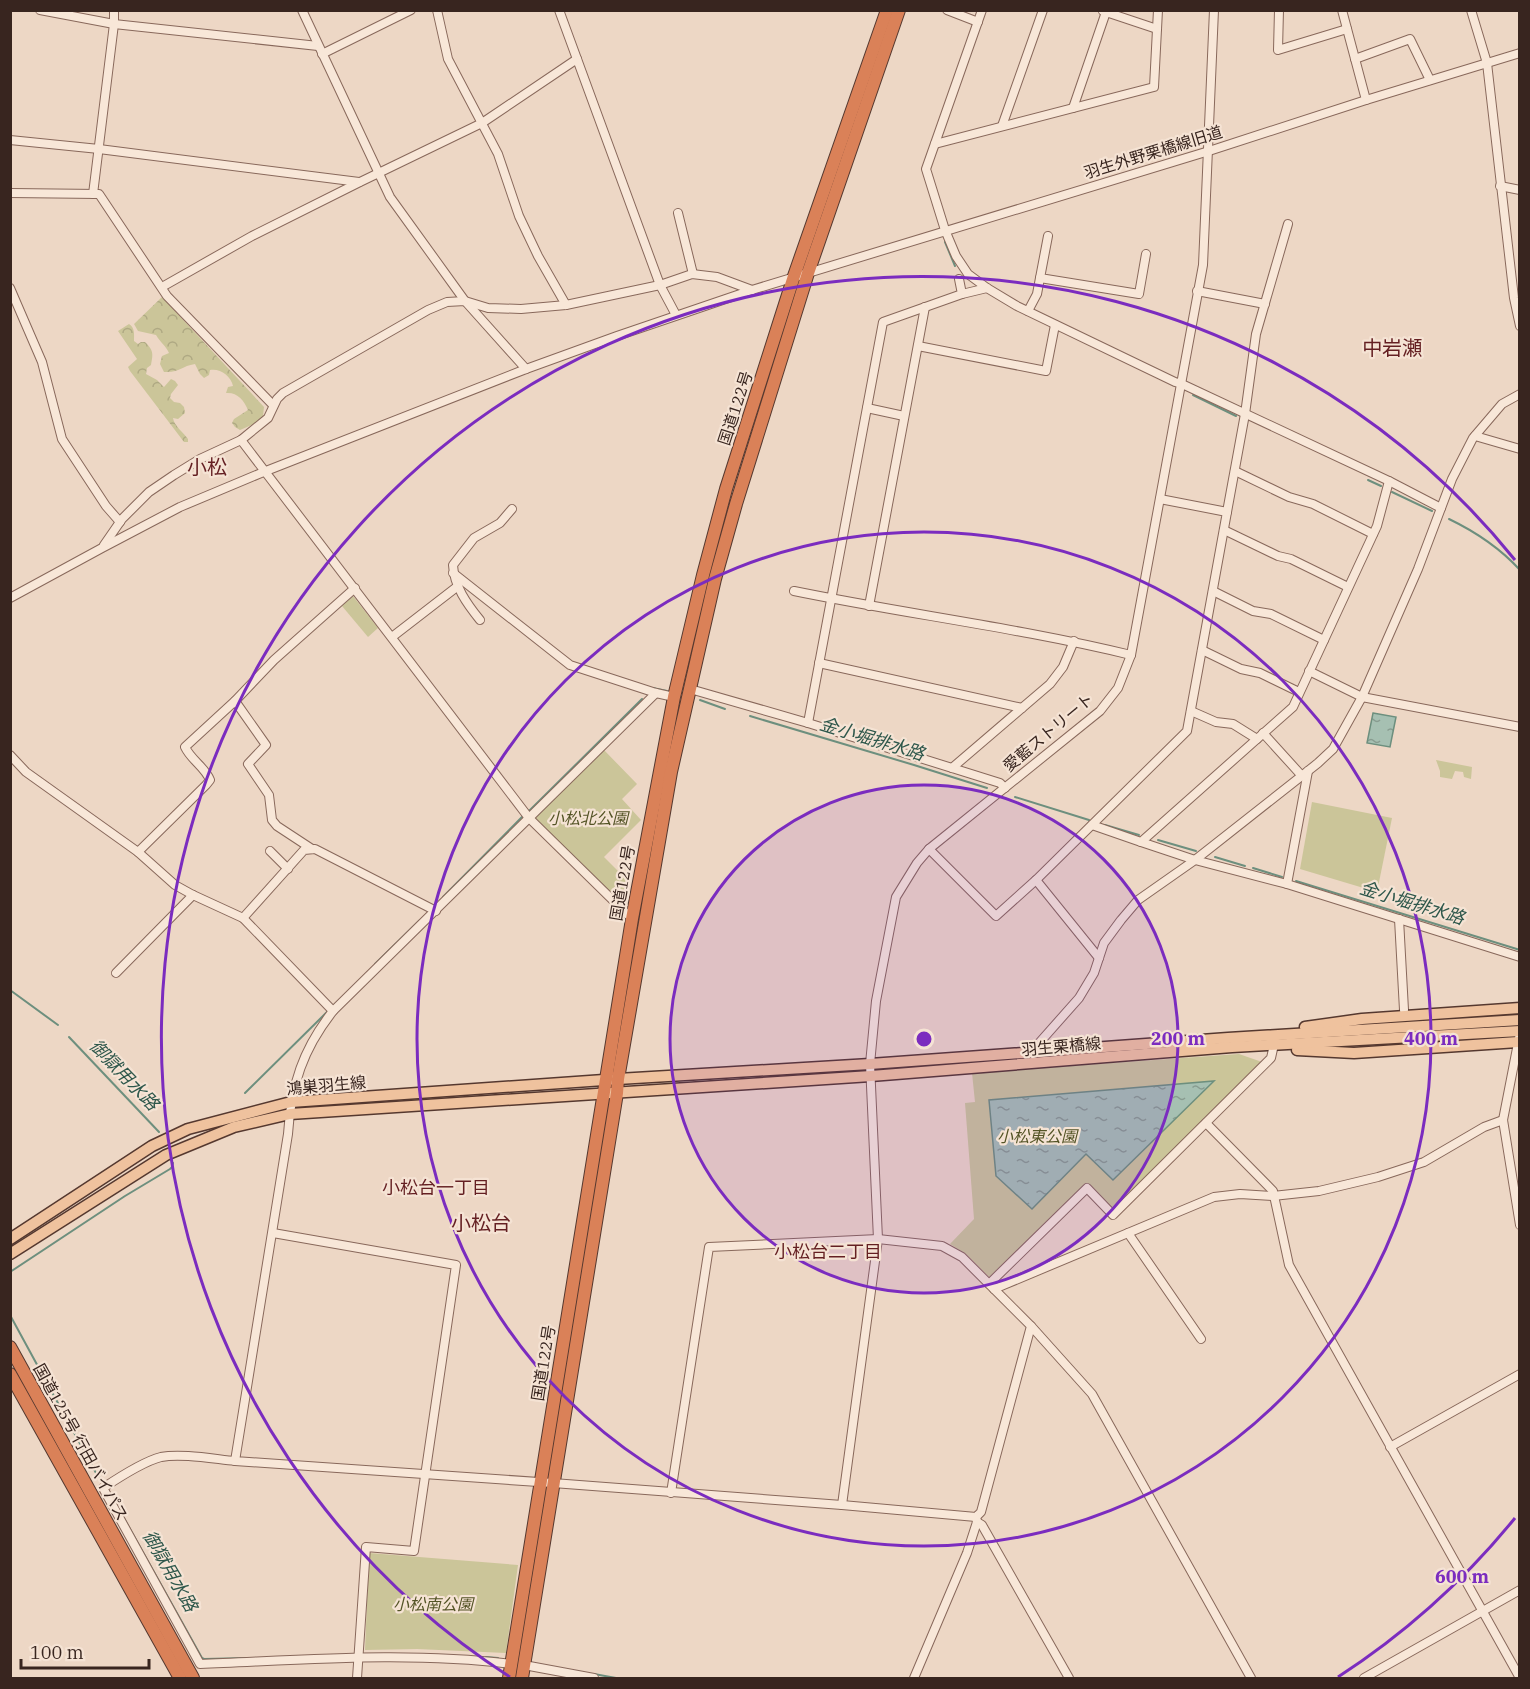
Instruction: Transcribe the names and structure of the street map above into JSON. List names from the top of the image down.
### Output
{
  "streets": {
    "highway": ["国道122号", "国道125号 行田バイパス"],
    "main road": ["羽生栗橋線", "鴻巣羽生線"],
    "street": ["羽生外野栗橋線旧道", "愛藍ストリート"]
  },
  "crossings": [
    ["羽生外野栗橋線旧道", "国道122号"],
    ["羽生外野栗橋線旧道", "愛藍ストリート"],
    ["国道122号", "羽生栗橋線"],
    ["国道122号", "鴻巣羽生線"],
    ["愛藍ストリート", "羽生栗橋線"],
    ["羽生栗橋線", "鴻巣羽生線"]
  ],
  "districts": [
    "中岩瀬",
    "小松",
    "小松台一丁目",
    "小松台",
    "小松台二丁目"
  ],
  "water": ["金小堀排水路", "御獄用水路"],
  "parks": ["小松北公園", "小松東公園", "小松南公園"],
  "scale_bar": "100 m",
  "rings": ["200 m", "400 m", "600 m"]
}
